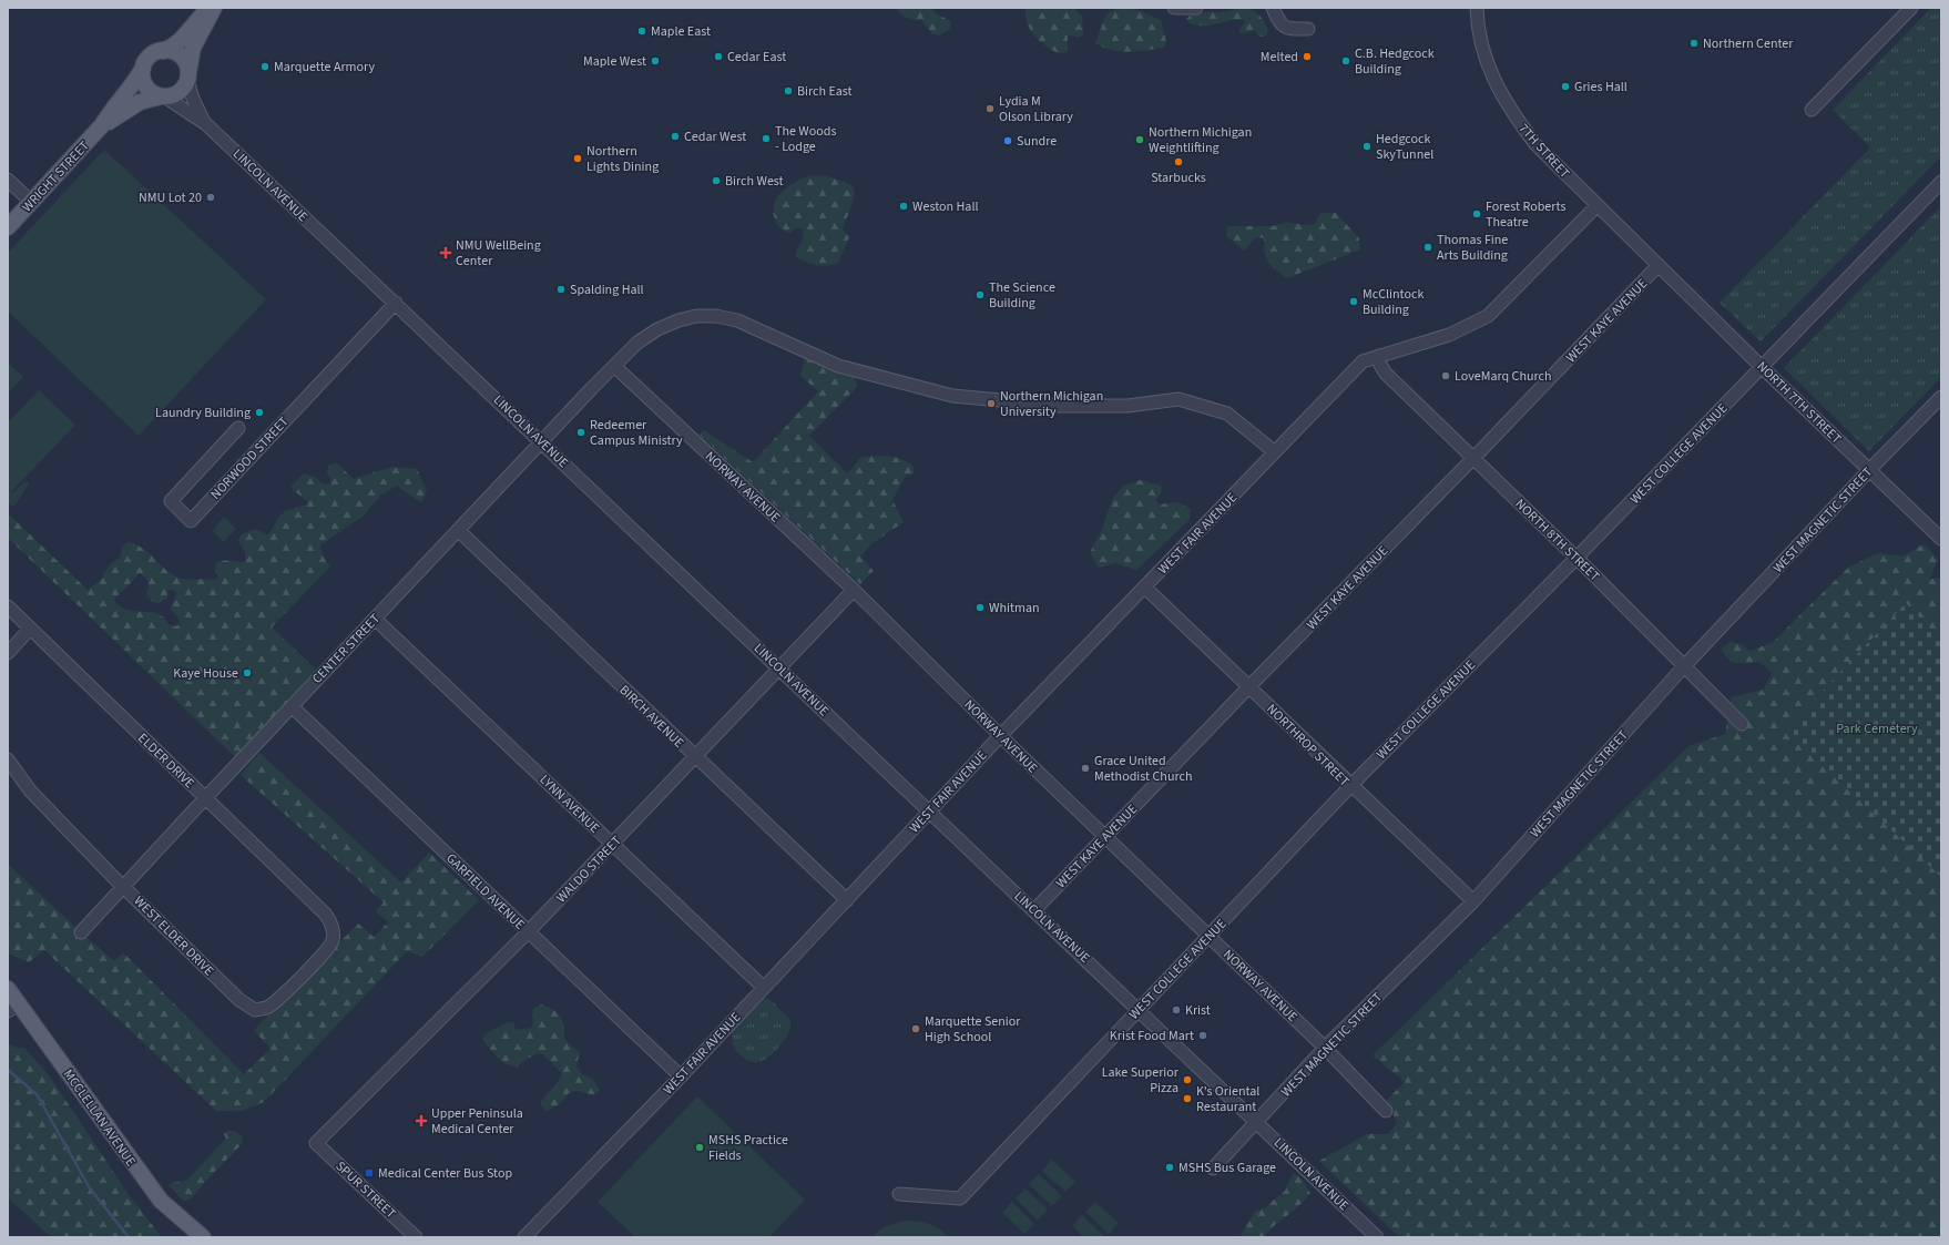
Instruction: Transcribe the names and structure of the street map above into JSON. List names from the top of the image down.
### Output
{
  "streets": {
    "main road": ["WRIGHT STREET", "MCCLELLAN AVENUE"],
    "street": [
      "7TH STREET",
      "LINCOLN AVENUE",
      "WEST KAYE AVENUE",
      "NORTH 7TH STREET",
      "WEST COLLEGE AVENUE",
      "NORWOOD STREET",
      "NORWAY AVENUE",
      "WEST MAGNETIC STREET",
      "WEST FAIR AVENUE",
      "NORTH 8TH STREET",
      "CENTER STREET",
      "BIRCH AVENUE",
      "NORTHROP STREET",
      "ELDER DRIVE",
      "LYNN AVENUE",
      "WALDO STREET",
      "GARFIELD AVENUE",
      "WEST ELDER DRIVE",
      "SPUR STREET"
    ]
  },
  "crossings": [
    ["7TH STREET", "WEST KAYE AVENUE"],
    ["7TH STREET", "NORTH 7TH STREET"],
    ["7TH STREET", "WEST FAIR AVENUE"],
    ["WRIGHT STREET", "LINCOLN AVENUE"],
    ["LINCOLN AVENUE", "WEST KAYE AVENUE"],
    ["LINCOLN AVENUE", "WEST COLLEGE AVENUE"],
    ["LINCOLN AVENUE", "NORWOOD STREET"],
    ["LINCOLN AVENUE", "WEST MAGNETIC STREET"],
    ["LINCOLN AVENUE", "WEST FAIR AVENUE"],
    ["LINCOLN AVENUE", "CENTER STREET"],
    ["LINCOLN AVENUE", "WALDO STREET"],
    ["WEST KAYE AVENUE", "NORTH 7TH STREET"],
    ["WEST KAYE AVENUE", "NORWAY AVENUE"],
    ["WEST KAYE AVENUE", "NORTH 8TH STREET"],
    ["WEST KAYE AVENUE", "NORTHROP STREET"],
    ["NORTH 7TH STREET", "WEST COLLEGE AVENUE"],
    ["NORTH 7TH STREET", "WEST MAGNETIC STREET"],
    ["WEST COLLEGE AVENUE", "NORWAY AVENUE"],
    ["WEST COLLEGE AVENUE", "NORTH 8TH STREET"],
    ["WEST COLLEGE AVENUE", "NORTHROP STREET"],
    ["NORWAY AVENUE", "WEST MAGNETIC STREET"],
    ["NORWAY AVENUE", "WEST FAIR AVENUE"],
    ["NORWAY AVENUE", "CENTER STREET"],
    ["NORWAY AVENUE", "WALDO STREET"],
    ["WEST MAGNETIC STREET", "NORTH 8TH STREET"],
    ["WEST MAGNETIC STREET", "NORTHROP STREET"],
    ["WEST FAIR AVENUE", "NORTH 8TH STREET"],
    ["WEST FAIR AVENUE", "CENTER STREET"],
    ["WEST FAIR AVENUE", "BIRCH AVENUE"],
    ["WEST FAIR AVENUE", "NORTHROP STREET"],
    ["WEST FAIR AVENUE", "LYNN AVENUE"],
    ["WEST FAIR AVENUE", "GARFIELD AVENUE"],
    ["CENTER STREET", "BIRCH AVENUE"],
    ["CENTER STREET", "ELDER DRIVE"],
    ["CENTER STREET", "LYNN AVENUE"],
    ["CENTER STREET", "GARFIELD AVENUE"],
    ["CENTER STREET", "WEST ELDER DRIVE"],
    ["BIRCH AVENUE", "WALDO STREET"],
    ["ELDER DRIVE", "WEST ELDER DRIVE"],
    ["LYNN AVENUE", "WALDO STREET"],
    ["WALDO STREET", "GARFIELD AVENUE"],
    ["WALDO STREET", "SPUR STREET"]
  ],
  "parks": ["Park Cemetery"],
  "places": {
    "other": [
      "Maple East",
      "Northern Center",
      "Cedar East",
      "Melted",
      "Maple West",
      "C.B. Hedgcock Building",
      "Marquette Armory",
      "Gries Hall",
      "Birch East",
      "Lydia M Olson Library",
      "Cedar West",
      "The Woods - Lodge",
      "Northern Michigan Weightlifting",
      "Sundre",
      "Hedgcock SkyTunnel",
      "Northern Lights Dining",
      "Starbucks",
      "Birch West",
      "NMU Lot 20",
      "Weston Hall",
      "Forest Roberts Theatre",
      "Thomas Fine Arts Building",
      "Spalding Hall",
      "The Science Building",
      "McClintock Building",
      "LoveMarq Church",
      "Northern Michigan University",
      "Laundry Building",
      "Redeemer Campus Ministry",
      "Whitman",
      "Kaye House",
      "Grace United Methodist Church",
      "Krist",
      "Marquette Senior High School",
      "Krist Food Mart",
      "Lake Superior Pizza",
      "K's Oriental Restaurant",
      "MSHS Practice Fields",
      "MSHS Bus Garage"
    ],
    "health": ["NMU WellBeing Center", "Upper Peninsula Medical Center"],
    "transit": ["Medical Center Bus Stop"]
  }
}
